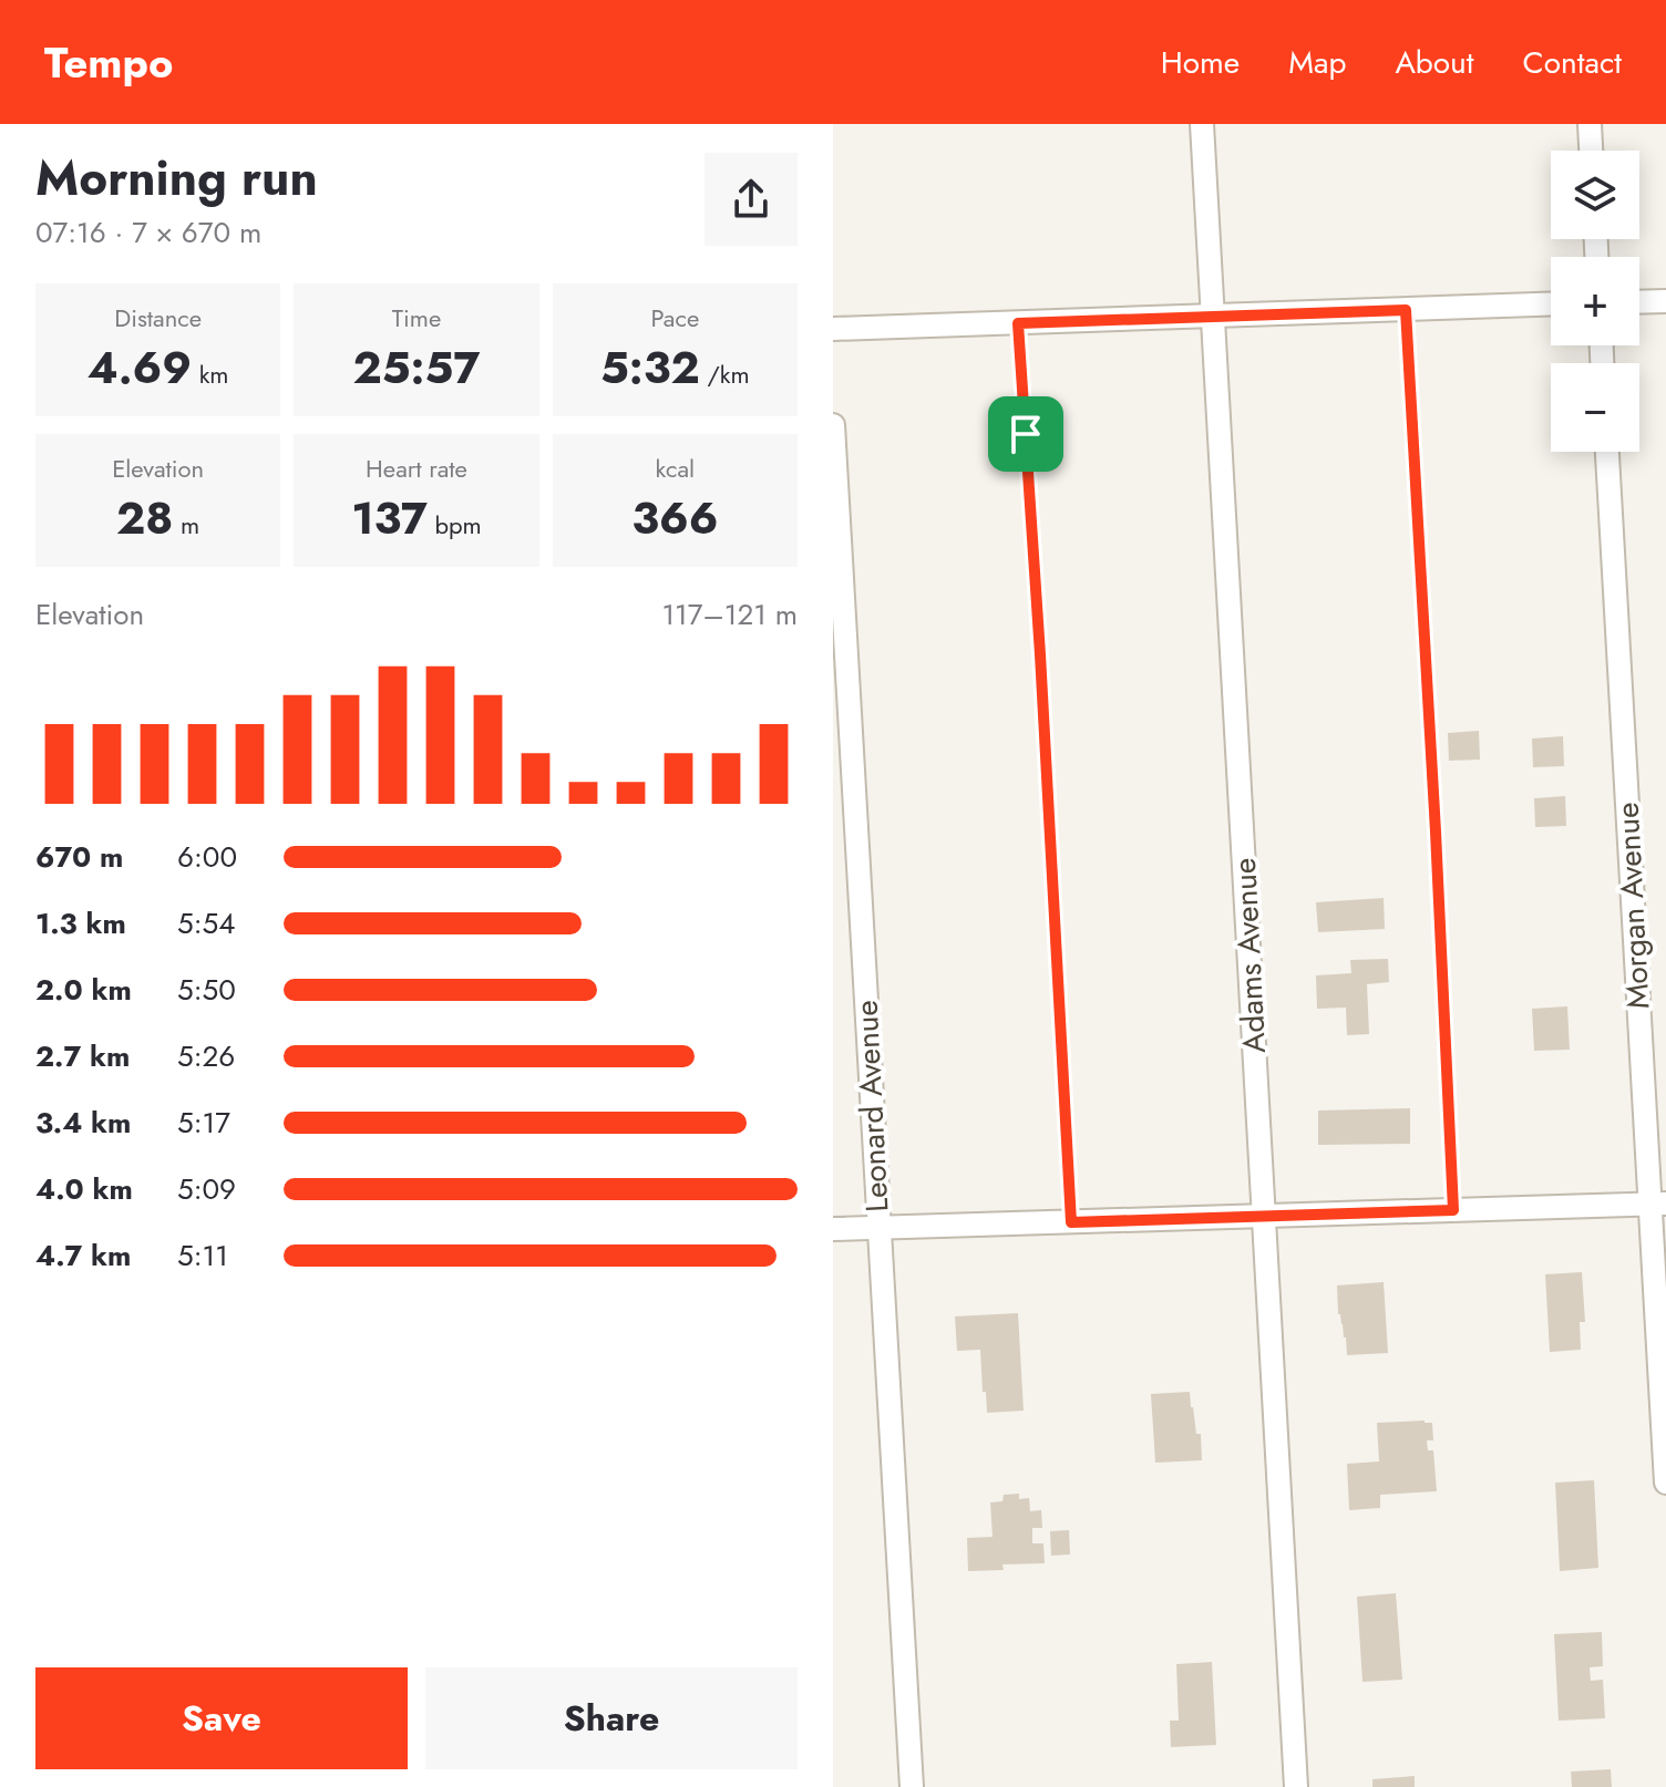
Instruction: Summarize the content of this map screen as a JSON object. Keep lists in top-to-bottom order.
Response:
{
  "streets": {
    "street": ["Morgan Avenue", "Adams Avenue", "Leonard Avenue"]
  },
  "page": {
    "header": "Tempo",
    "nav": [
      "Home",
      "Map",
      "About",
      "Contact"
    ],
    "heading": ["Morning run", "07:16 · 7 × 670 m"],
    "map_buttons": ["+", "−"],
    "stats": [
      ["Distance", "4.69 km"],
      ["Time", "25:57"],
      ["Pace", "5:32 /km"],
      ["Elevation", "28 m"],
      ["Heart rate", "137 bpm"],
      ["kcal", "366"]
    ],
    "chart": ["Elevation", "117–121 m"],
    "list": [
      {
        "name": "670 m",
        "note": "6:00"
      },
      {
        "name": "1.3 km",
        "note": "5:54"
      },
      {
        "name": "2.0 km",
        "note": "5:50"
      },
      {
        "name": "2.7 km",
        "note": "5:26"
      },
      {
        "name": "3.4 km",
        "note": "5:17"
      },
      {
        "name": "4.0 km",
        "note": "5:09"
      },
      {
        "name": "4.7 km",
        "note": "5:11"
      }
    ],
    "buttons": ["Save", "Share"]
  }
}
